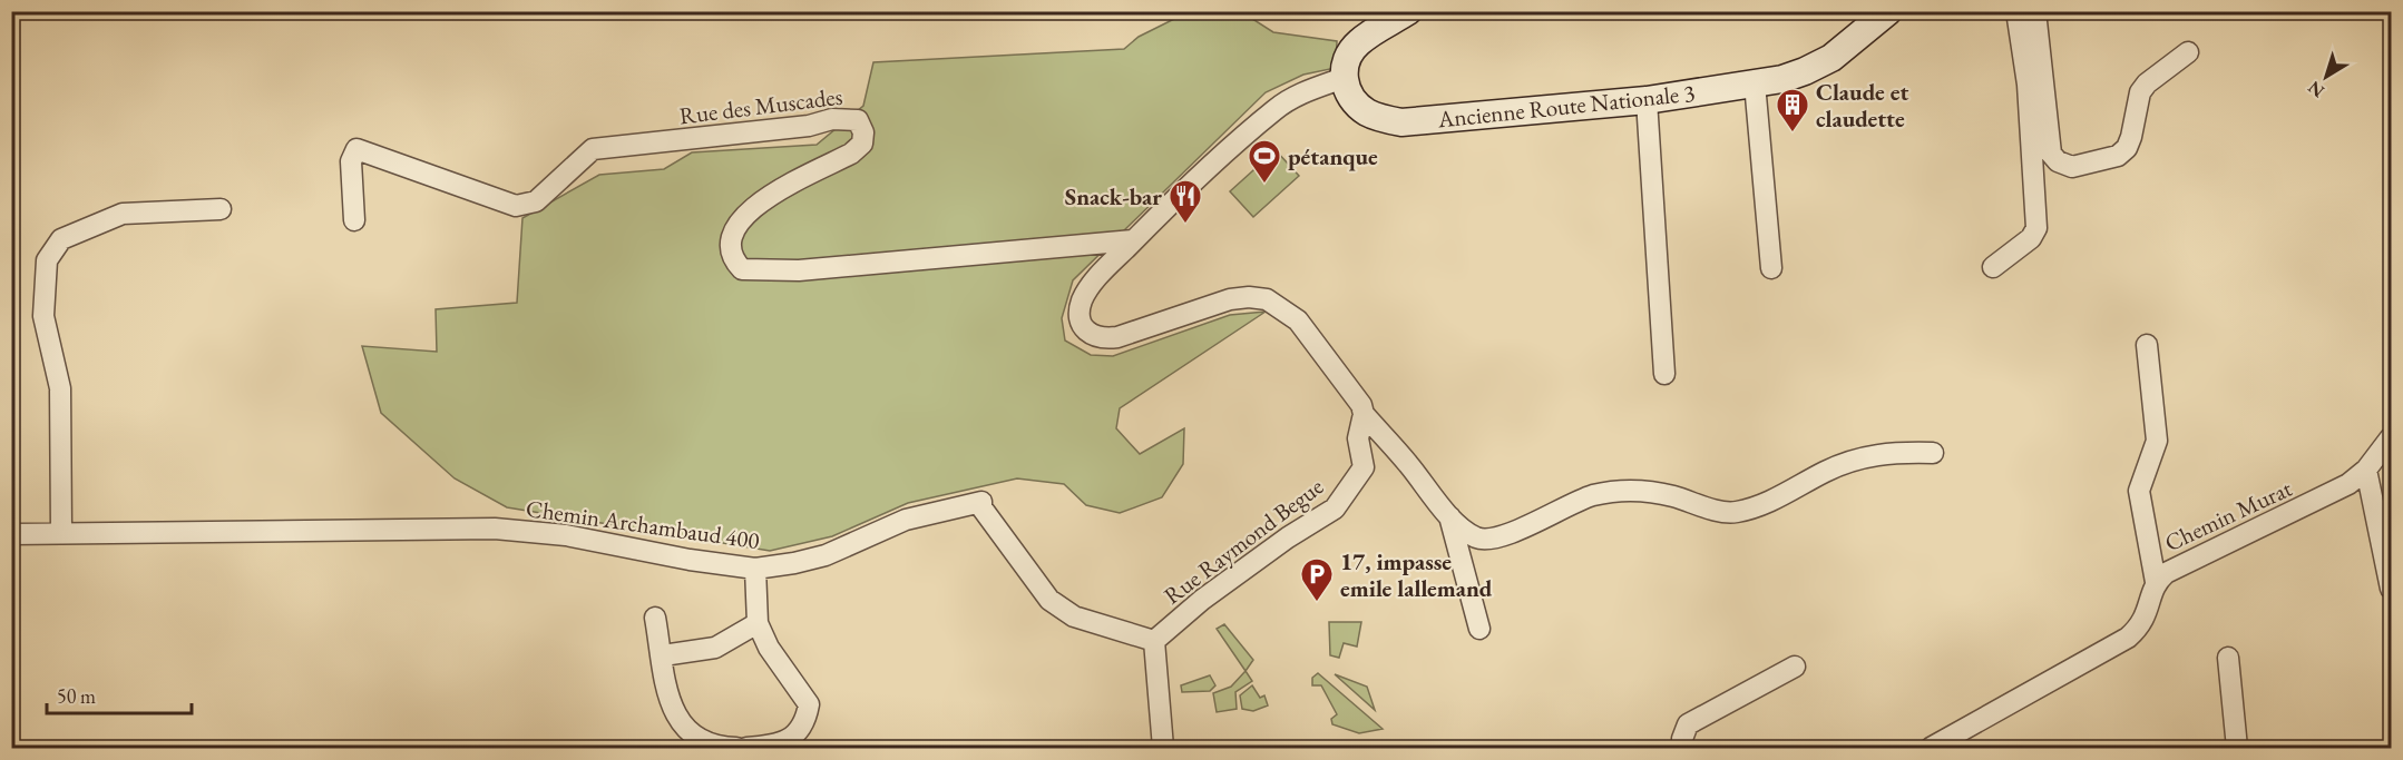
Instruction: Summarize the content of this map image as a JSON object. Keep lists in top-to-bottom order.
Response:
{
  "streets": {
    "main road": ["Ancienne Route Nationale 3"],
    "street": [
      "Rue des Muscades",
      "Chemin Murat",
      "Chemin Archambaud 400",
      "Rue Raymond Begue"
    ]
  },
  "crossings": [
    ["Chemin Archambaud 400", "Rue Raymond Begue"]
  ],
  "places": {
    "building": ["Claude et claudette"],
    "sports": ["pétanque"],
    "restaurant": ["Snack-bar"],
    "parking": ["17, impasse emile lallemand"]
  },
  "scale_bar": "50 m",
  "north": "bottom left"
}
